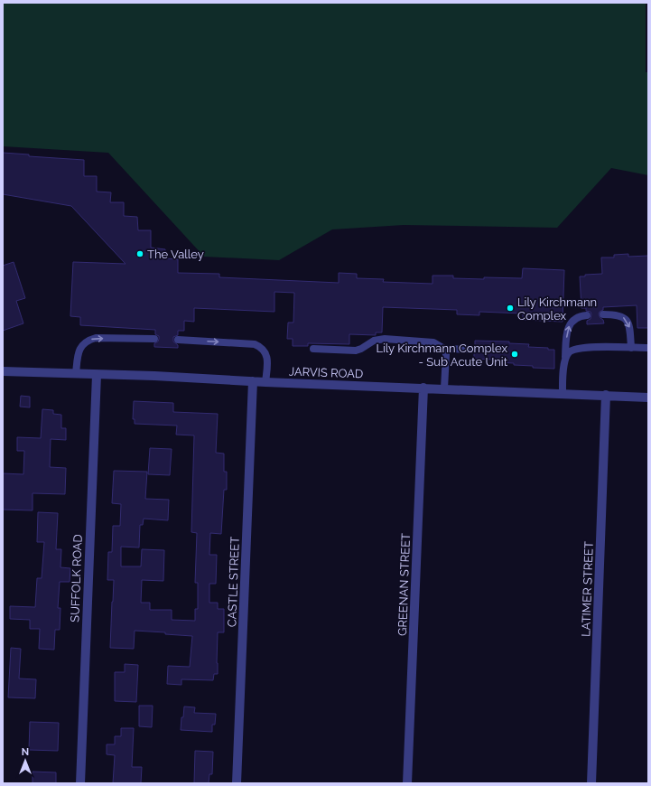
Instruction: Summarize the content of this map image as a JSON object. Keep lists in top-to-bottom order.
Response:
{
  "streets": {
    "street": [
      "JARVIS ROAD",
      "SUFFOLK ROAD",
      "CASTLE STREET",
      "GREENAN STREET",
      "LATIMER STREET"
    ]
  },
  "crossings": [
    ["JARVIS ROAD", "SUFFOLK ROAD"],
    ["JARVIS ROAD", "CASTLE STREET"],
    ["JARVIS ROAD", "GREENAN STREET"],
    ["JARVIS ROAD", "LATIMER STREET"]
  ],
  "places": ["The Valley", "Lily Kirchmann Complex", "Lily Kirchmann Complex - Sub Acute Unit"],
  "north": "top"
}
